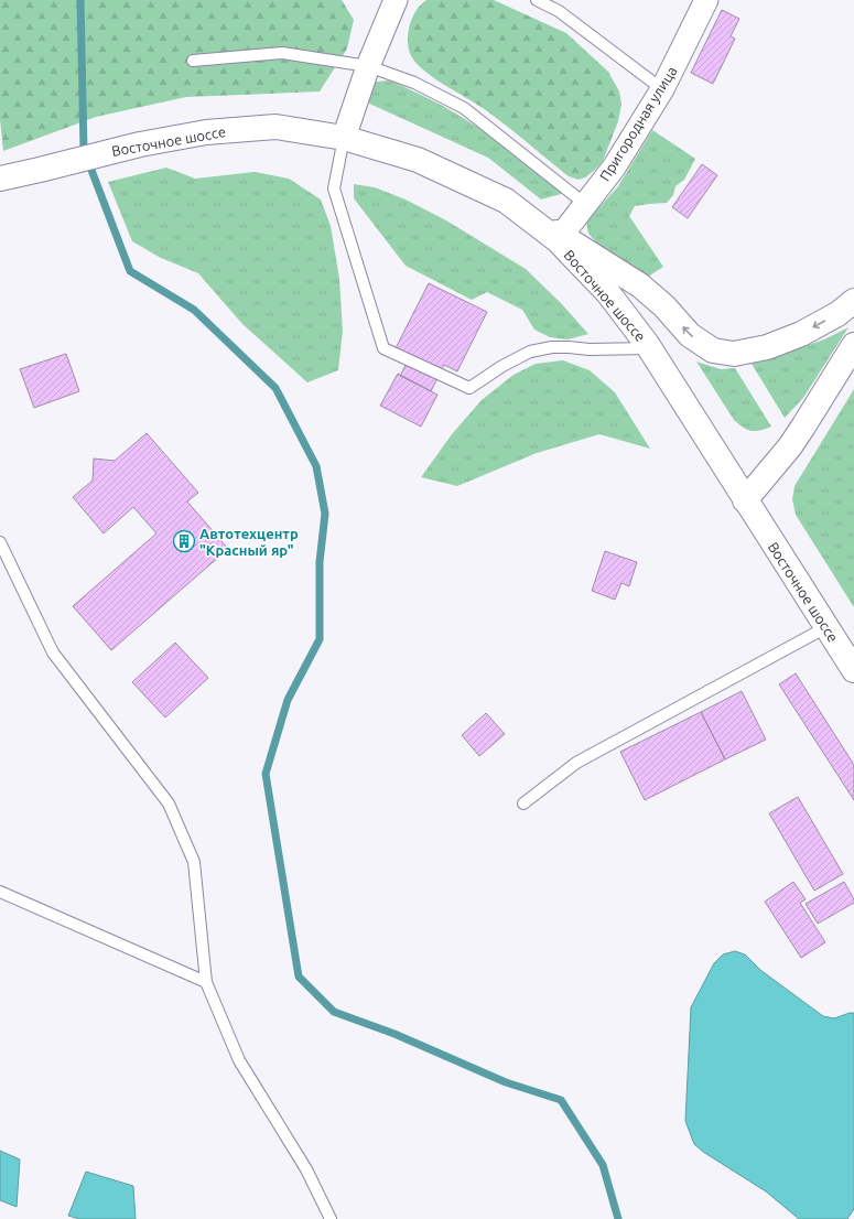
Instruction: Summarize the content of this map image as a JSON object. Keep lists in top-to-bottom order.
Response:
{
  "streets": {
    "main road": ["Восточное шоссе"],
    "street": ["Пригородная улица"]
  },
  "crossings": [
    ["Пригородная улица", "Восточное шоссе"]
  ],
  "places": {
    "building": ["Автотехцентр \"Красный яр\""]
  }
}
